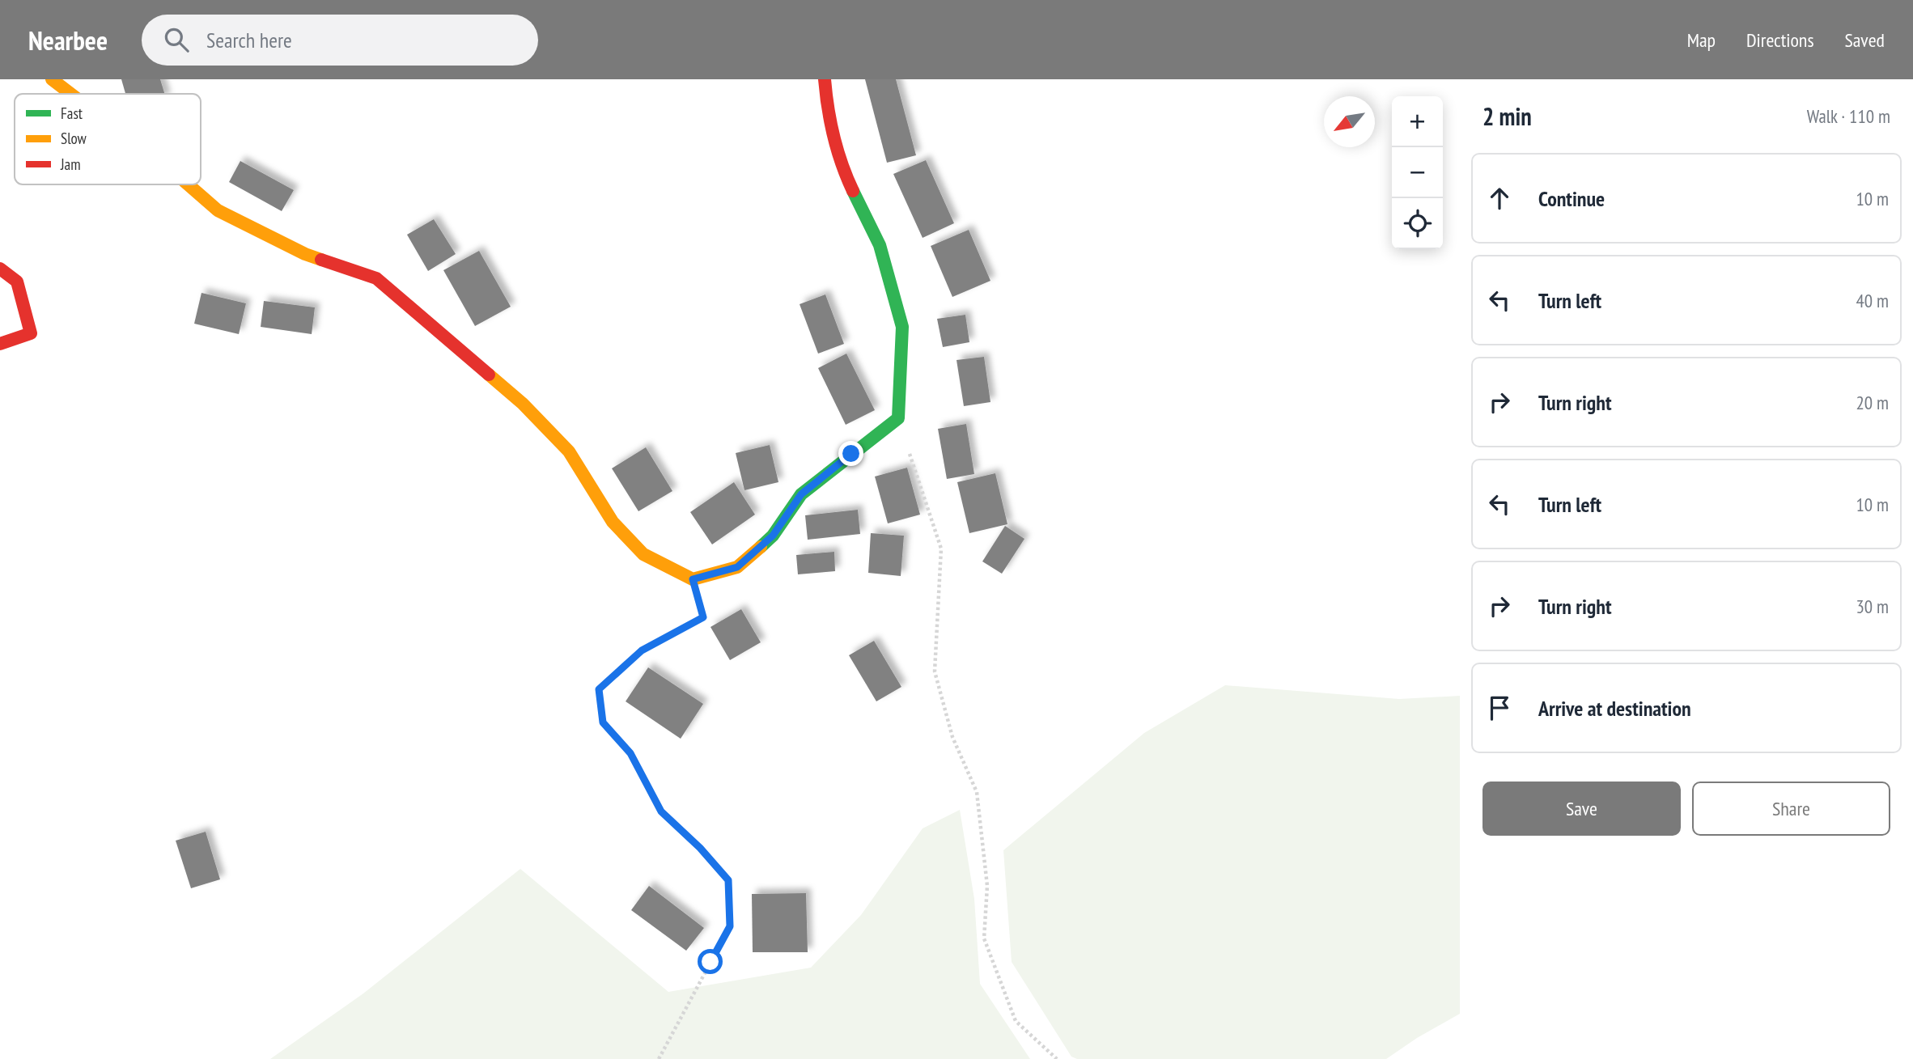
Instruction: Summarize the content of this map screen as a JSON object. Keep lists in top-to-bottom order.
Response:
{
  "legend": ["Fast", "Slow", "Jam"],
  "north": "bottom left",
  "page": {
    "header": "Nearbee",
    "search": "Search here",
    "nav": ["Map", "Directions", "Saved"],
    "heading": ["2 min", "Walk · 110 m"],
    "map_buttons": ["+", "−"],
    "list": [
      ["Continue", "10 m"],
      ["Turn left", "40 m"],
      ["Turn right", "20 m"],
      ["Turn left", "10 m"],
      ["Turn right", "30 m"],
      "Arrive at destination"
    ],
    "buttons": ["Save", "Share"]
  }
}
